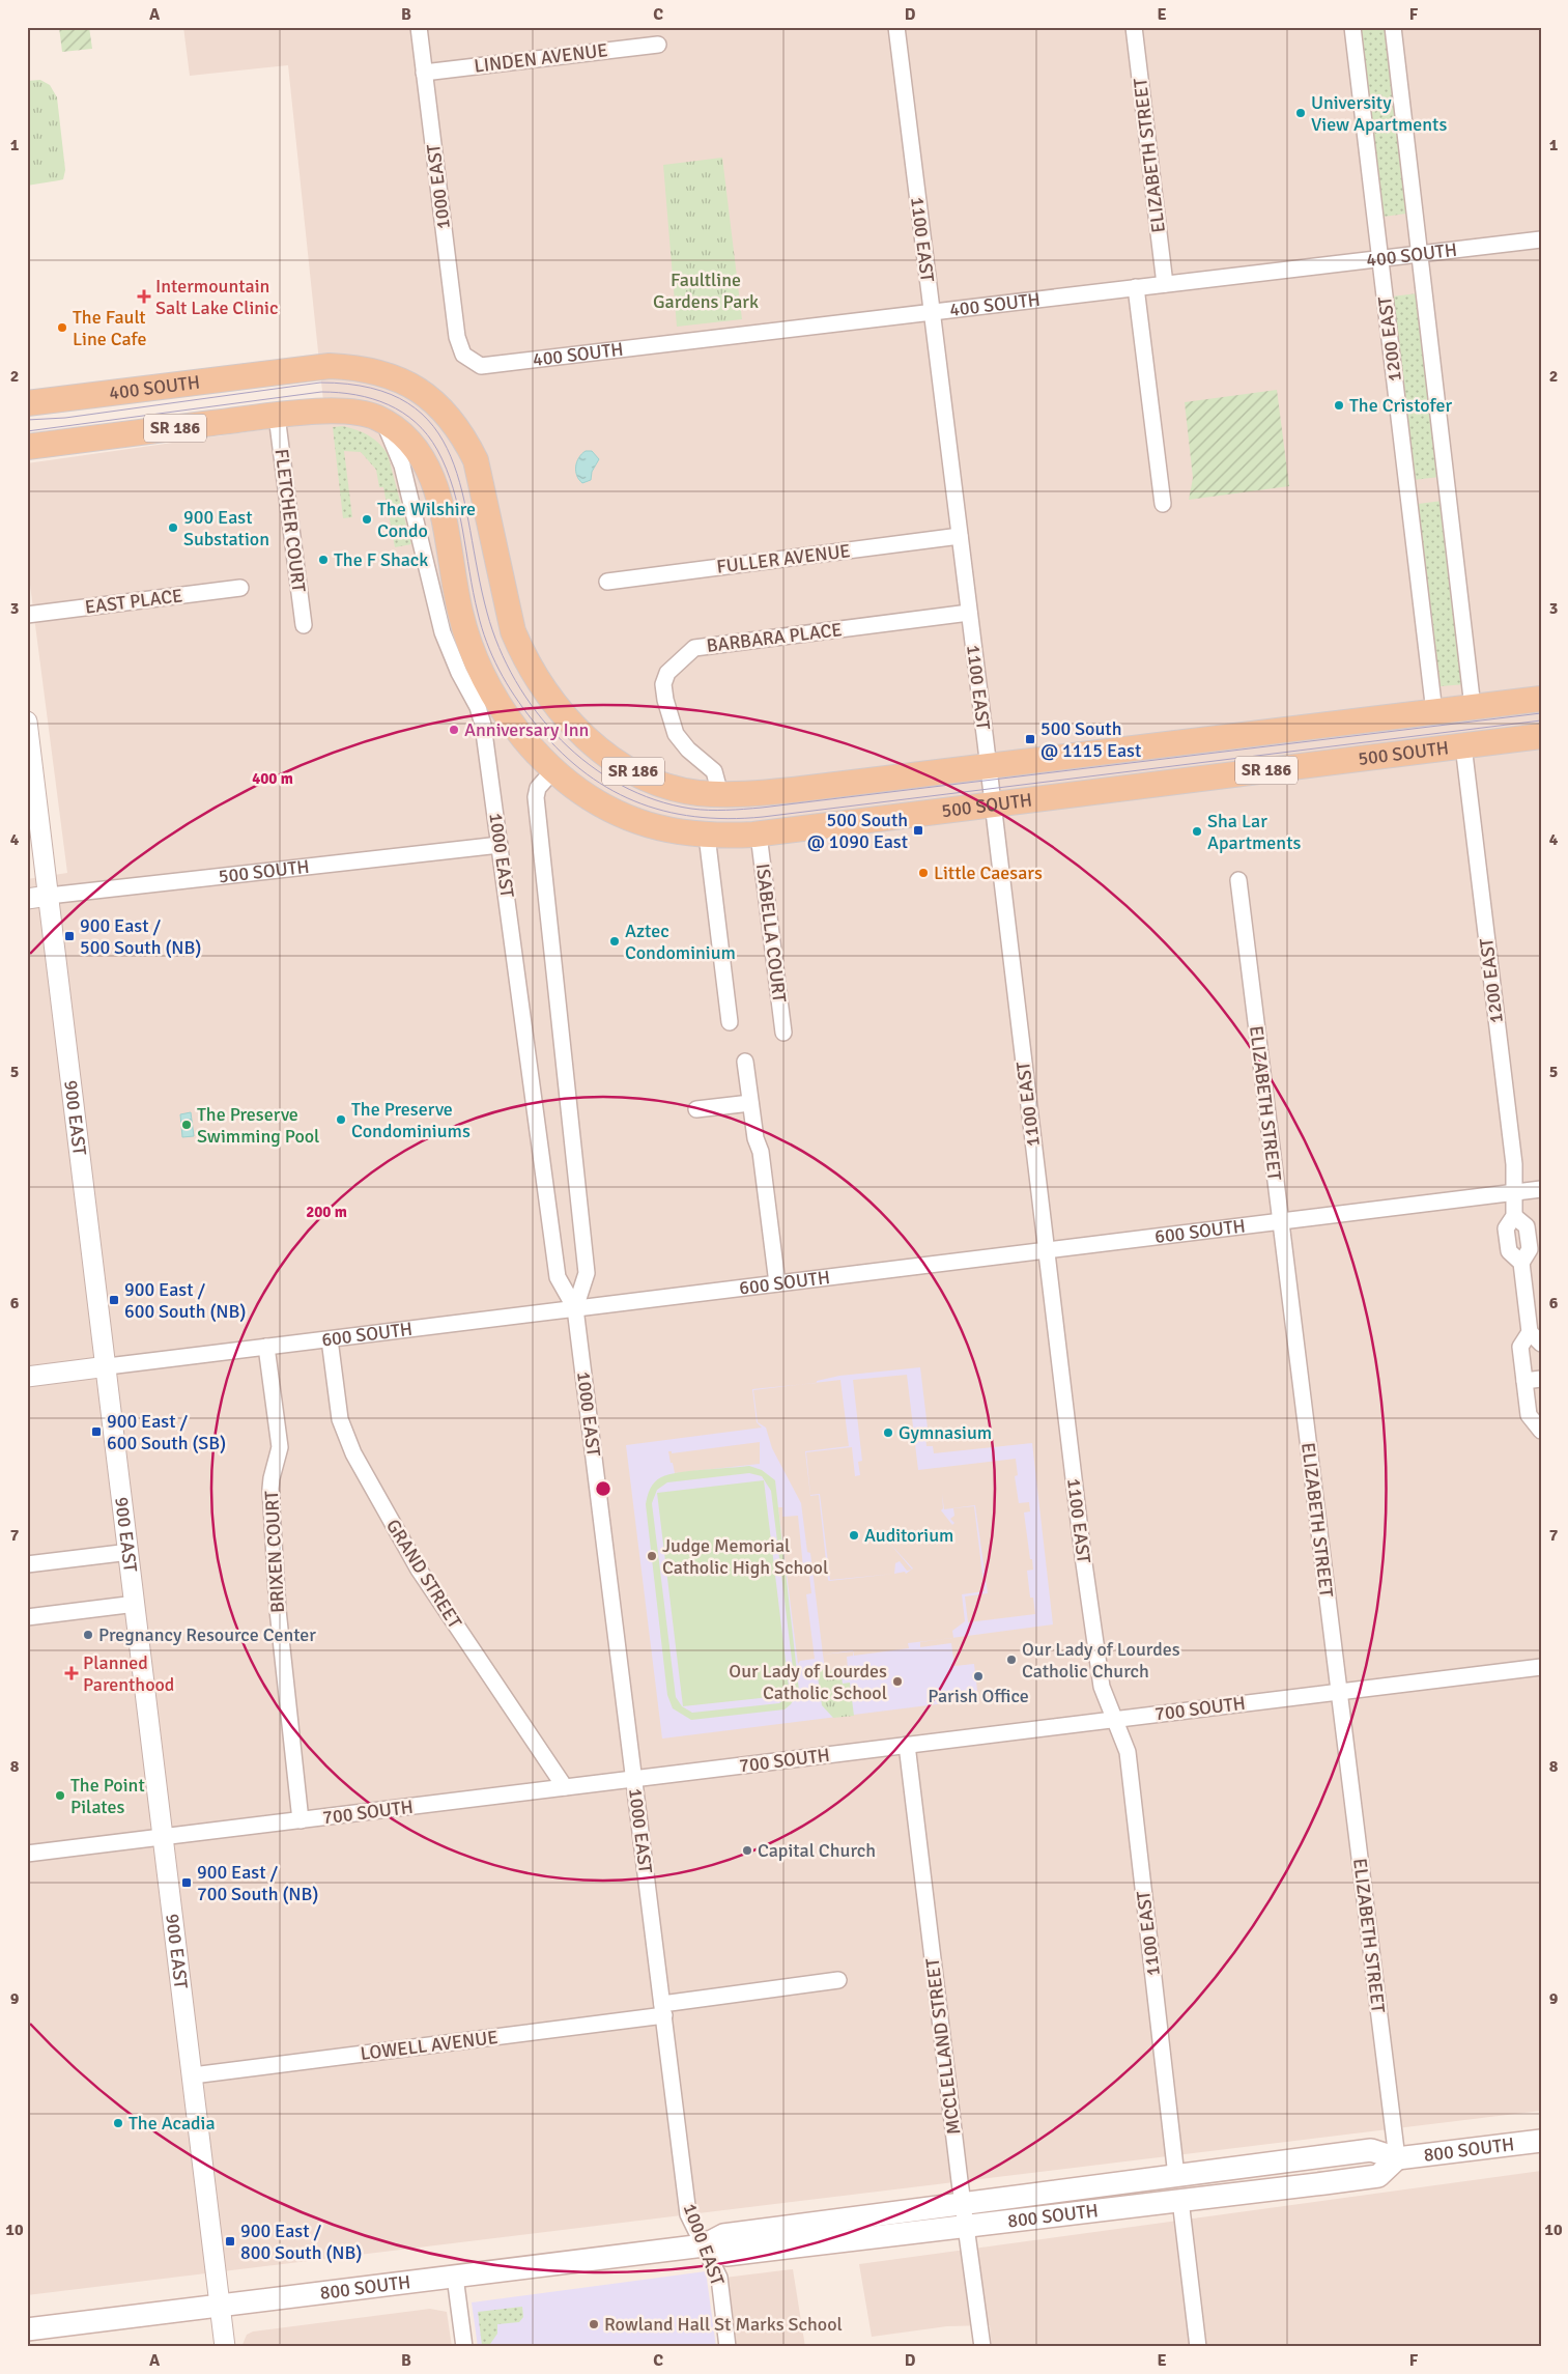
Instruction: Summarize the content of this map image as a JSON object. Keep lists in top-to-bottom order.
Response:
{
  "streets": {
    "main road": [
      "400 SOUTH",
      "SR 186",
      "500 SOUTH",
      "800 SOUTH"
    ],
    "street": [
      "LINDEN AVENUE",
      "ELIZABETH STREET",
      "1000 EAST",
      "1100 EAST",
      "1200 EAST",
      "FLETCHER COURT",
      "FULLER AVENUE",
      "EAST PLACE",
      "BARBARA PLACE",
      "ISABELLA COURT",
      "900 EAST",
      "600 SOUTH",
      "BRIXEN COURT",
      "GRAND STREET",
      "700 SOUTH",
      "LOWELL AVENUE",
      "MCCLELLAND STREET"
    ]
  },
  "crossings": [
    ["LINDEN AVENUE", "1000 EAST"],
    ["ELIZABETH STREET", "400 SOUTH"],
    ["ELIZABETH STREET", "600 SOUTH"],
    ["ELIZABETH STREET", "700 SOUTH"],
    ["ELIZABETH STREET", "800 SOUTH"],
    ["1000 EAST", "400 SOUTH"],
    ["1000 EAST", "SR 186"],
    ["1000 EAST", "500 SOUTH"],
    ["1000 EAST", "600 SOUTH"],
    ["1000 EAST", "700 SOUTH"],
    ["1000 EAST", "LOWELL AVENUE"],
    ["1000 EAST", "800 SOUTH"],
    ["1100 EAST", "400 SOUTH"],
    ["1100 EAST", "FULLER AVENUE"],
    ["1100 EAST", "BARBARA PLACE"],
    ["1100 EAST", "500 SOUTH"],
    ["1100 EAST", "600 SOUTH"],
    ["1100 EAST", "700 SOUTH"],
    ["1100 EAST", "800 SOUTH"],
    ["400 SOUTH", "1200 EAST"],
    ["400 SOUTH", "500 SOUTH"],
    ["1200 EAST", "500 SOUTH"],
    ["1200 EAST", "600 SOUTH"],
    ["SR 186", "FLETCHER COURT"],
    ["SR 186", "500 SOUTH"],
    ["BARBARA PLACE", "500 SOUTH"],
    ["500 SOUTH", "ISABELLA COURT"],
    ["500 SOUTH", "900 EAST"],
    ["900 EAST", "600 SOUTH"],
    ["900 EAST", "700 SOUTH"],
    ["900 EAST", "LOWELL AVENUE"],
    ["900 EAST", "800 SOUTH"],
    ["600 SOUTH", "BRIXEN COURT"],
    ["600 SOUTH", "GRAND STREET"],
    ["BRIXEN COURT", "700 SOUTH"],
    ["GRAND STREET", "700 SOUTH"],
    ["700 SOUTH", "MCCLELLAND STREET"],
    ["MCCLELLAND STREET", "800 SOUTH"]
  ],
  "parks": ["Faultline Gardens Park"],
  "places": {
    "other": [
      "University View Apartments",
      "The Fault Line Cafe",
      "The Cristofer",
      "The Wilshire Condo",
      "900 East Substation",
      "The F Shack",
      "Anniversary Inn",
      "Sha Lar Apartments",
      "Little Caesars",
      "Aztec Condominium",
      "The Preserve Condominiums",
      "The Preserve Swimming Pool",
      "Gymnasium",
      "Auditorium",
      "Judge Memorial Catholic High School",
      "Pregnancy Resource Center",
      "Our Lady of Lourdes Catholic Church",
      "Parish Office",
      "Our Lady of Lourdes Catholic School",
      "The Point Pilates",
      "Capital Church",
      "The Acadia",
      "Rowland Hall St Marks School"
    ],
    "health": ["Intermountain Salt Lake Clinic", "Planned Parenthood"],
    "transit": [
      "500 South @ 1115 East",
      "500 South @ 1090 East",
      "900 East / 500 South (NB)",
      "900 East / 600 South (NB)",
      "900 East / 600 South (SB)",
      "900 East / 700 South (NB)",
      "900 East / 800 South (NB)"
    ]
  },
  "grid": {
    "columns": [
      "A",
      "B",
      "C",
      "D",
      "E",
      "F"
    ],
    "rows": [
      "1",
      "2",
      "3",
      "4",
      "5",
      "6",
      "7",
      "8",
      "9",
      "10"
    ]
  },
  "rings": ["400 m", "200 m"]
}
